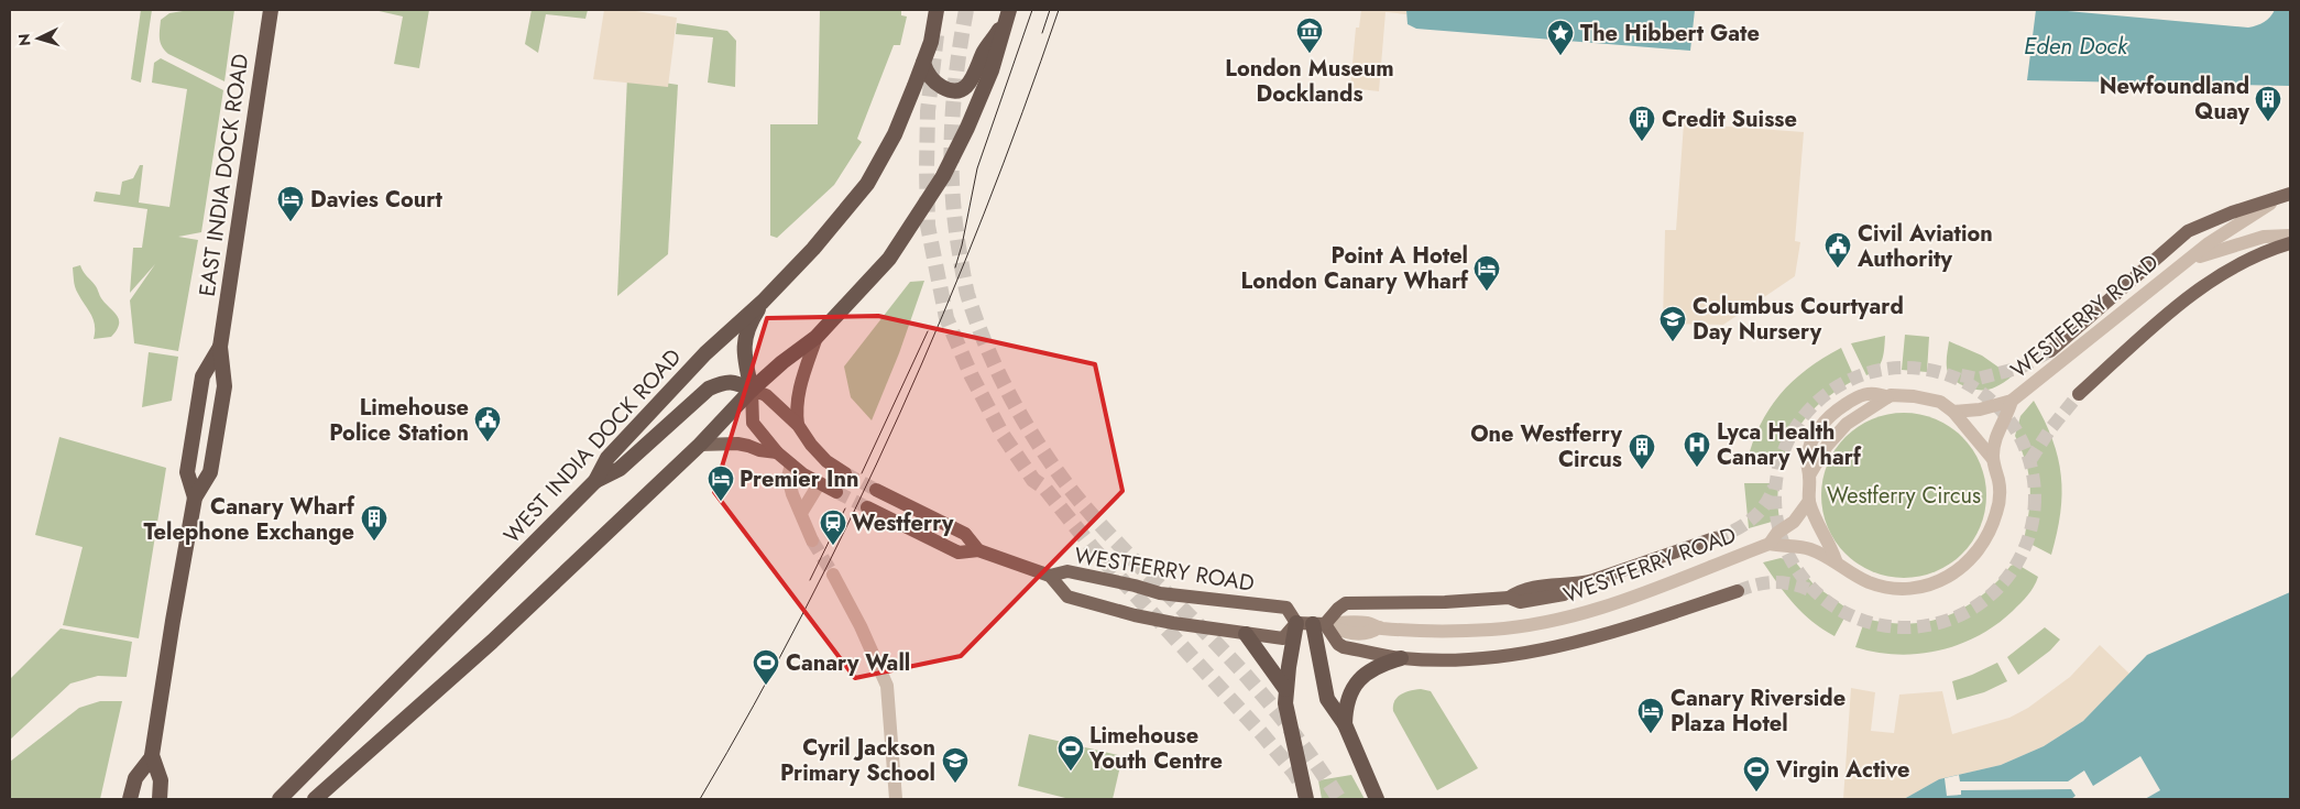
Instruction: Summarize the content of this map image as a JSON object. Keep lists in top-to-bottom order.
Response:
{
  "streets": {
    "highway": ["EAST INDIA DOCK ROAD", "WEST INDIA DOCK ROAD"],
    "main road": ["WESTFERRY ROAD"]
  },
  "water": ["Eden Dock"],
  "parks": ["Westferry Circus"],
  "places": {
    "museum": ["London Museum Docklands"],
    "place": ["The Hibbert Gate"],
    "building": [
      "Newfoundland Quay",
      "Credit Suisse",
      "One Westferry Circus",
      "Canary Wharf Telephone Exchange"
    ],
    "hotel": [
      "Davies Court",
      "Point A Hotel London Canary Wharf",
      "Premier Inn",
      "Canary Riverside Plaza Hotel"
    ],
    "public building": ["Civil Aviation Authority", "Limehouse Police Station"],
    "school or university": ["Columbus Courtyard Day Nursery", "Cyril Jackson Primary School"],
    "hospital": ["Lyca Health Canary Wharf"],
    "station": ["Westferry"],
    "sports": ["Canary Wall", "Limehouse Youth Centre", "Virgin Active"]
  },
  "north": "left"
}
